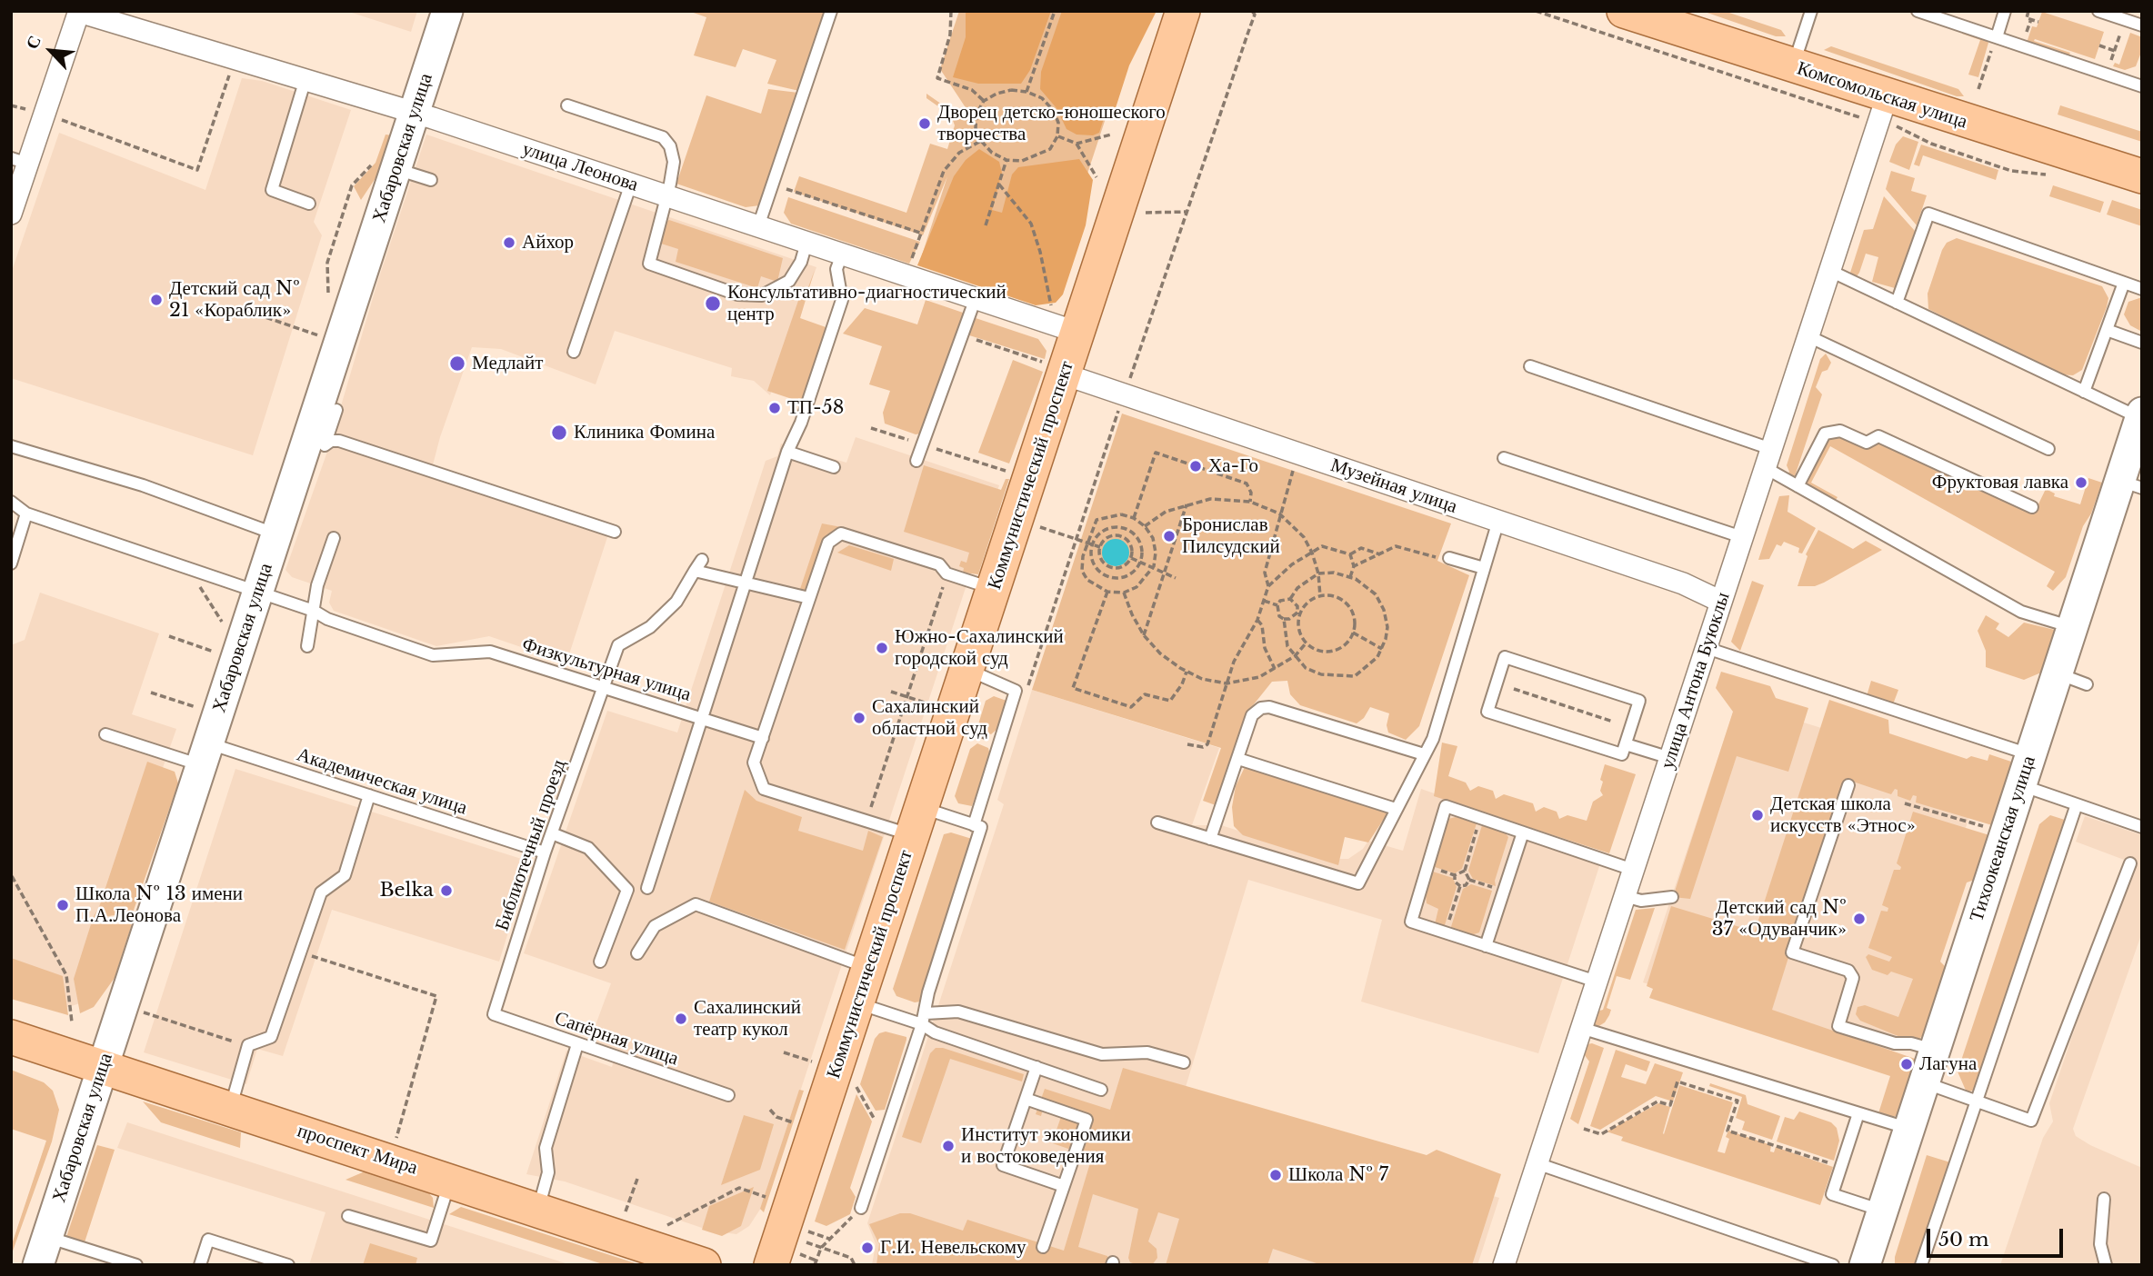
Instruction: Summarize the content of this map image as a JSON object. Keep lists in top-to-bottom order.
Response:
{
  "streets": {
    "main road": ["Комсомольская улица", "Коммунистический проспект", "проспект Мира"],
    "street": [
      "Хабаровская улица",
      "улица Леонова",
      "Музейная улица",
      "улица Антона Буюклы",
      "Тихоокеанская улица"
    ],
    "lane": [
      "Физкультурная улица",
      "Академическая улица",
      "Библиотечный проезд",
      "Сапёрная улица"
    ]
  },
  "crossings": [
    ["Комсомольская улица", "улица Антона Буюклы"],
    ["Хабаровская улица", "улица Леонова"],
    ["Хабаровская улица", "Физкультурная улица"],
    ["Хабаровская улица", "Академическая улица"],
    ["Хабаровская улица", "проспект Мира"],
    ["улица Леонова", "Коммунистический проспект"],
    ["Коммунистический проспект", "Музейная улица"],
    ["Музейная улица", "улица Антона Буюклы"],
    ["Физкультурная улица", "Библиотечный проезд"],
    ["Академическая улица", "Библиотечный проезд"],
    ["Библиотечный проезд", "Сапёрная улица"]
  ],
  "places": [
    "Дворец детско-юношеского творчества",
    "Айхор",
    "Детский сад № 21 «Кораблик»",
    "Консультативно-диагностический центр",
    "Медлайт",
    "ТП-58",
    "Клиника Фомина",
    "Ха-Го",
    "Фруктовая лавка",
    "Бронислав Пилсудский",
    "Южно-Сахалинский городской суд",
    "Сахалинский областной суд",
    "Детская школа искусств «Этнос»",
    "Belka",
    "Школа № 13 имени П.А.Леонова",
    "Детский сад № 37 «Одуванчик»",
    "Сахалинский театр кукол",
    "Лагуна",
    "Институт экономики и востоковедения",
    "Школа № 7",
    "Г.И. Невельскому"
  ],
  "scale_bar": "50 m",
  "north": "top left"
}
